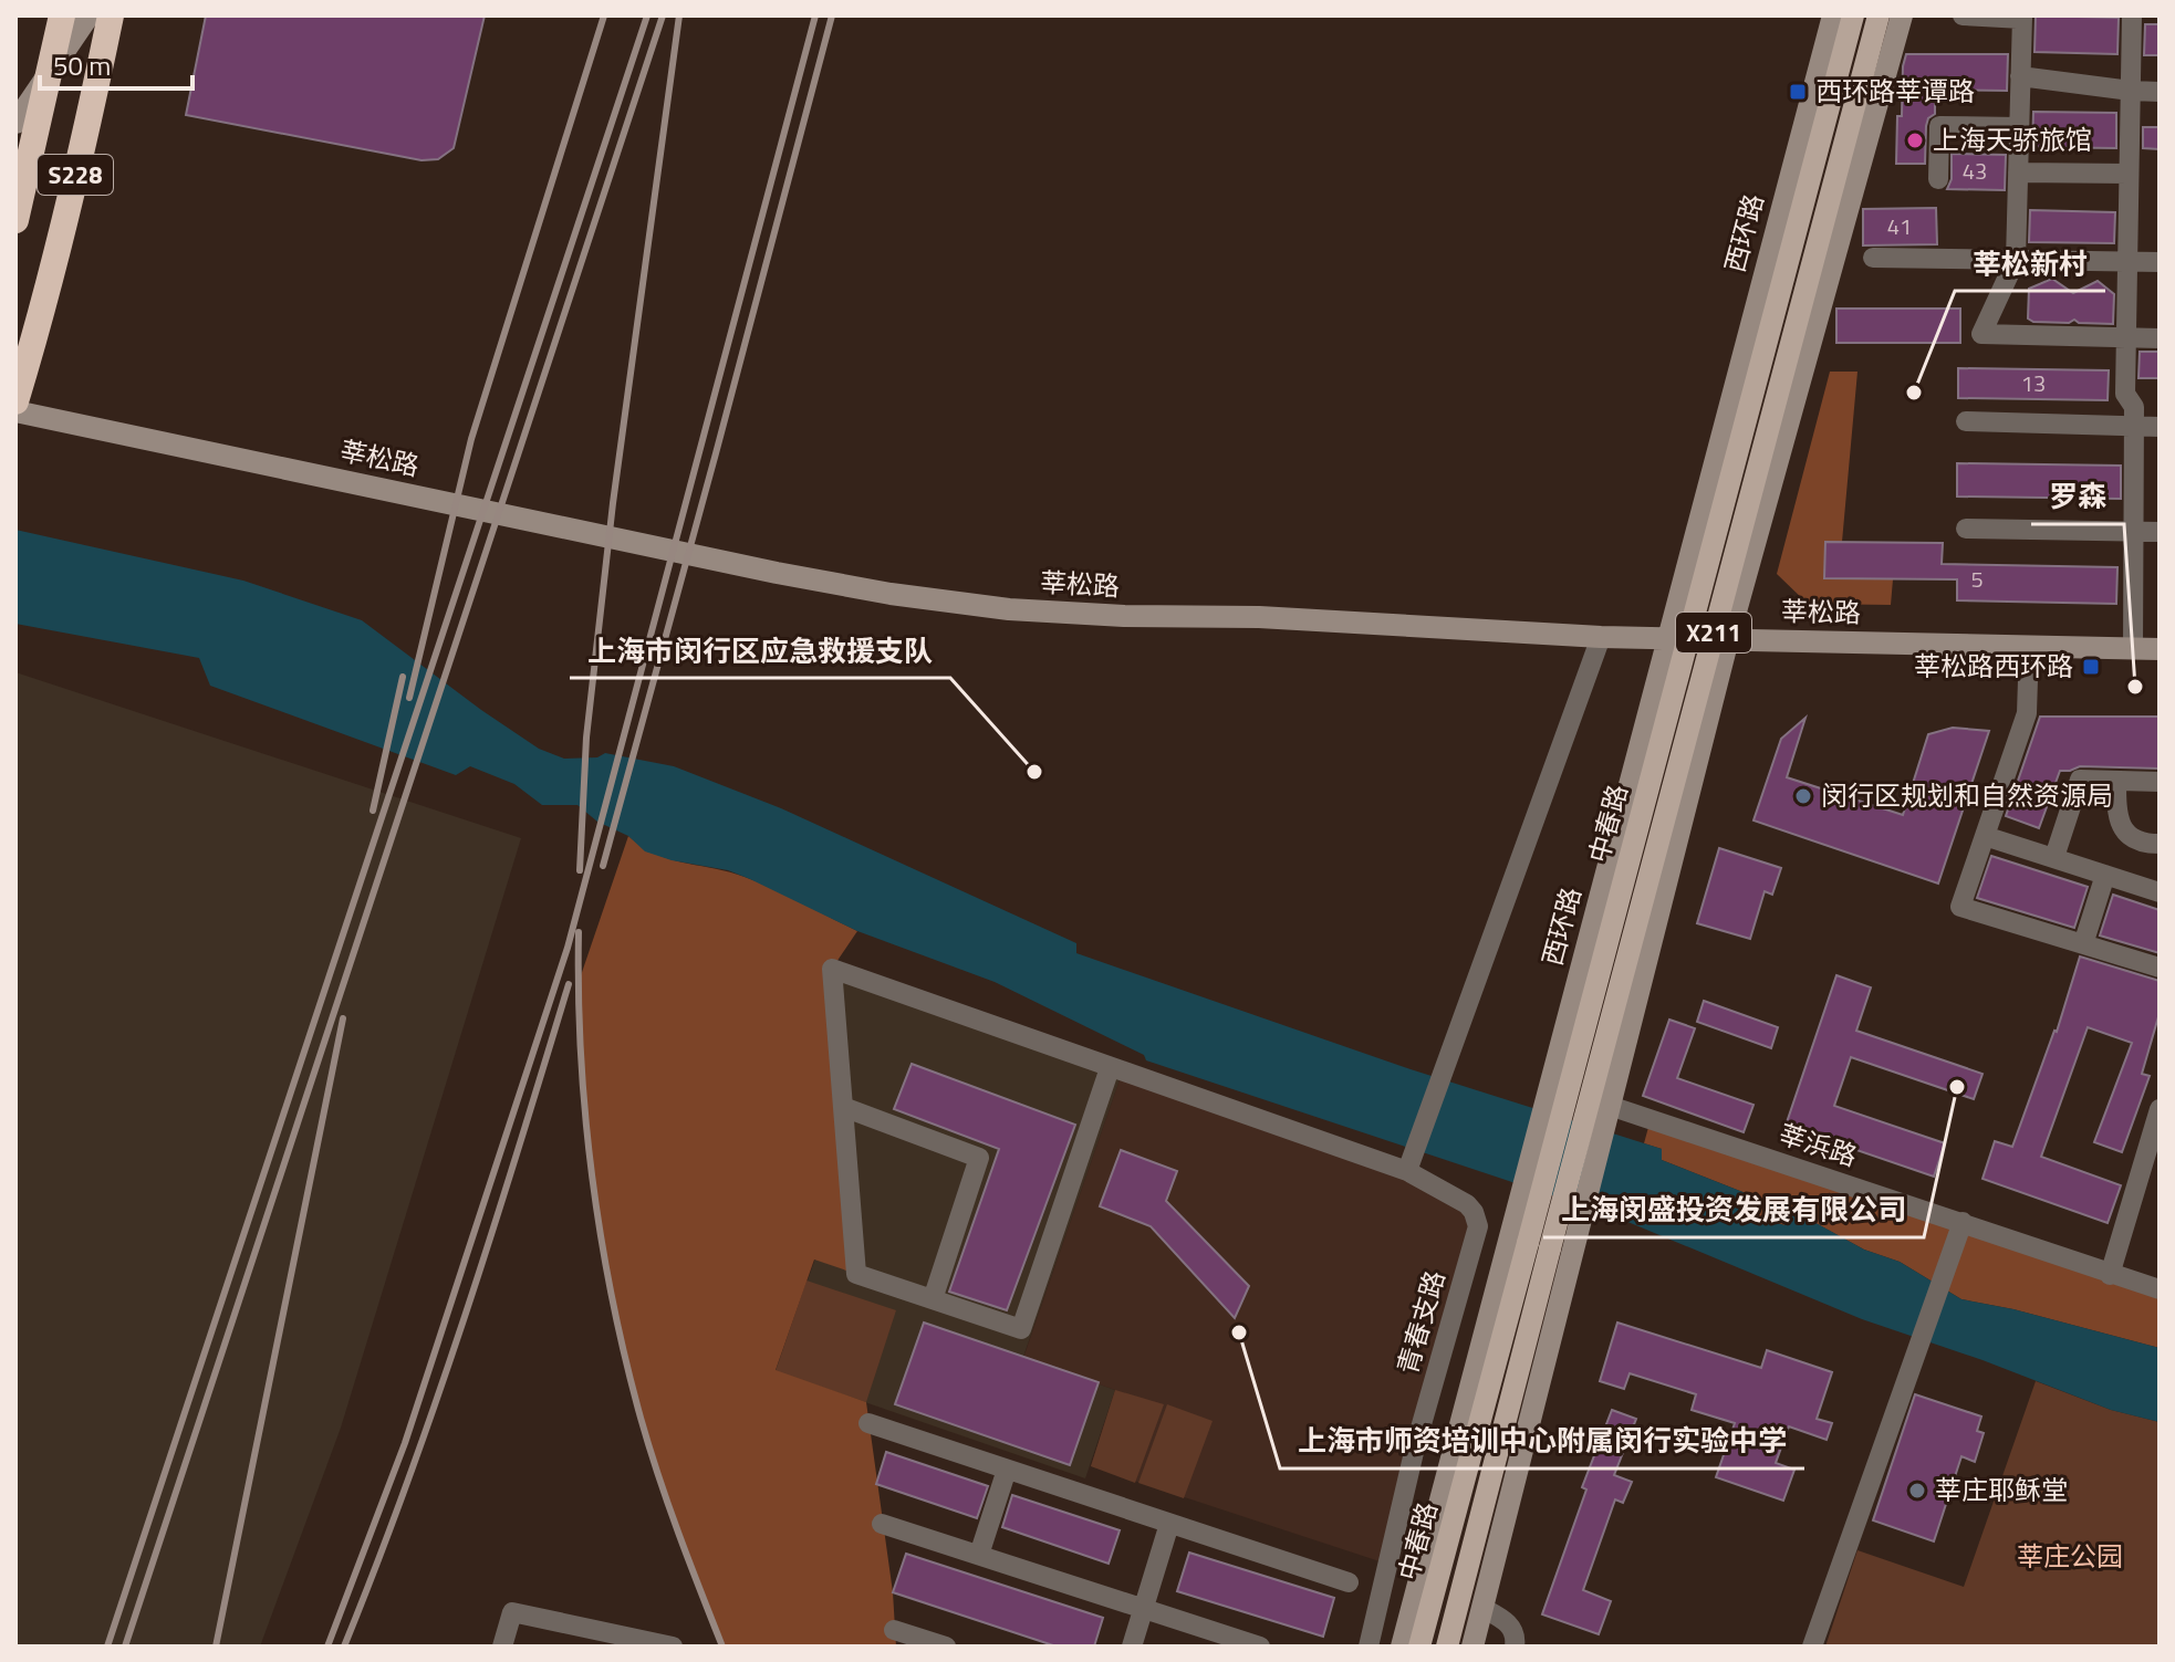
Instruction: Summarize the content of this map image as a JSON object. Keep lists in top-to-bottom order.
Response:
{
  "streets": {
    "highway": ["S228"],
    "main road": [
      "西环路",
      "莘松路",
      "X211",
      "中春路"
    ],
    "street": ["莘浜路", "青春支路"]
  },
  "crossings": [
    ["西环路", "莘松路"]
  ],
  "parks": ["莘庄公园"],
  "places": {
    "transit": ["西环路莘谭路", "莘松路西环路"],
    "other": [
      "上海天骄旅馆",
      "莘松新村",
      "罗森",
      "上海市闵行区应急救援支队",
      "闵行区规划和自然资源局",
      "上海闵盛投资发展有限公司",
      "上海市师资培训中心附属闵行实验中学",
      "莘庄耶稣堂"
    ]
  },
  "house_numbers": [
    "43",
    "41",
    "13",
    "5"
  ],
  "scale_bar": "50 m"
}
